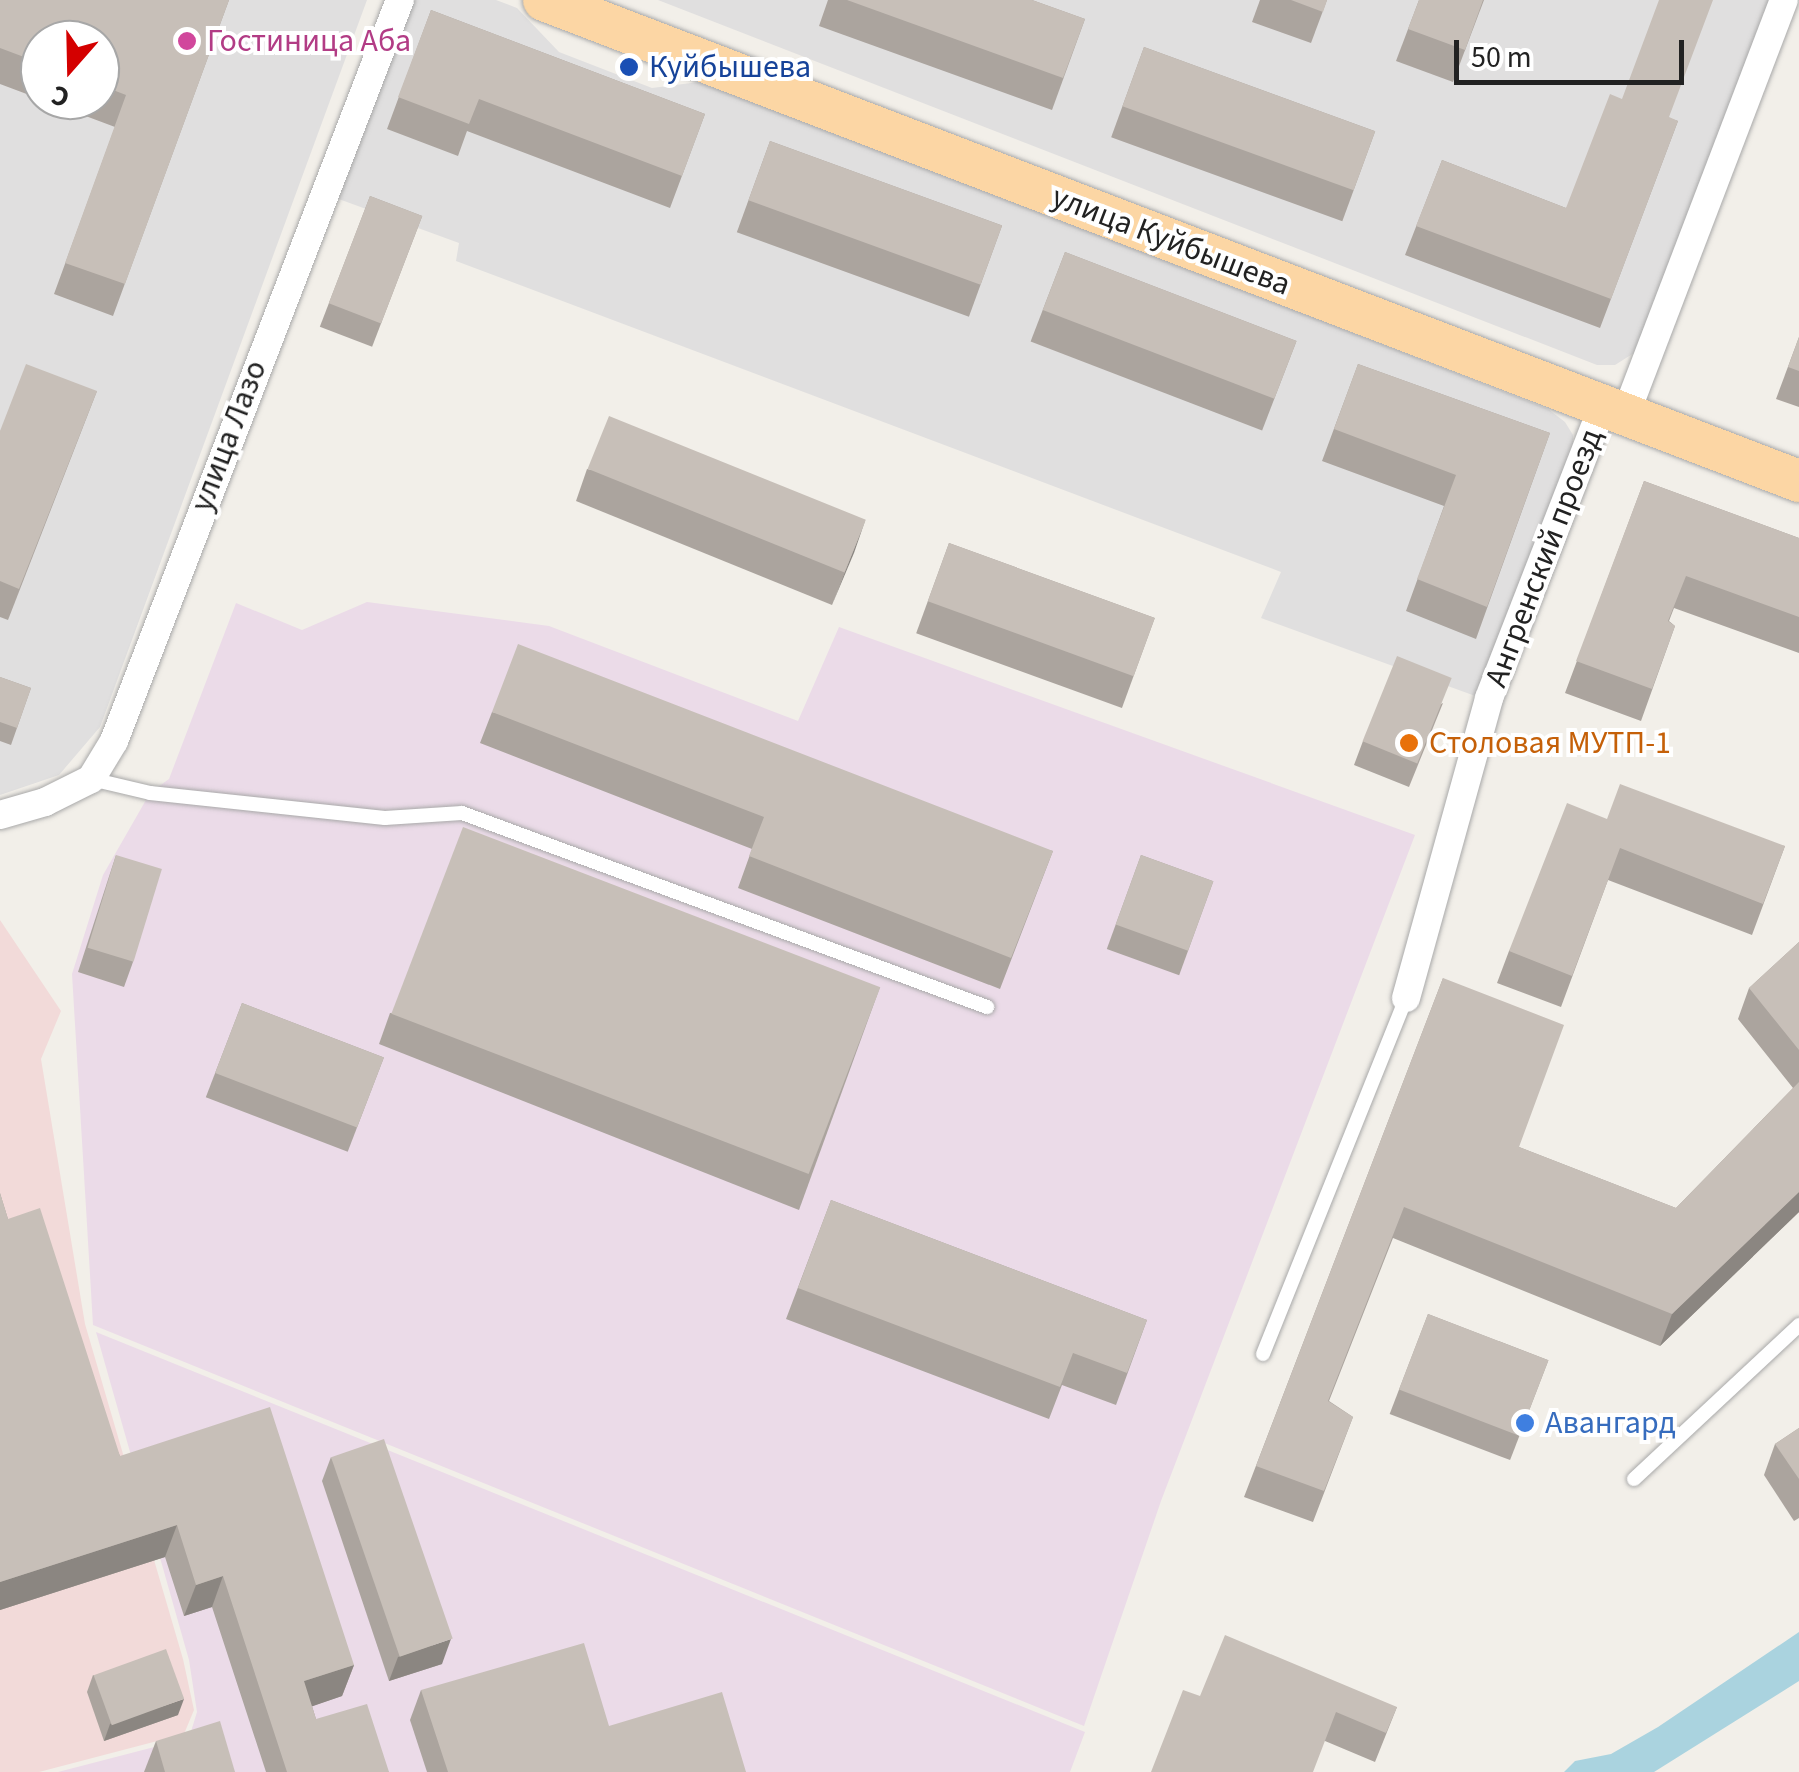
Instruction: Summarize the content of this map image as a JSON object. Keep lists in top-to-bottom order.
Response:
{
  "streets": {
    "main road": ["улица Куйбышева"],
    "street": ["улица Лазо", "Ангренский проезд"]
  },
  "crossings": [
    ["улица Куйбышева", "Ангренский проезд"]
  ],
  "places": [
    "Гостиница Аба",
    "Куйбышева",
    "Столовая МУТП-1",
    "Авангард"
  ],
  "scale_bar": "50 m",
  "north": "bottom"
}
